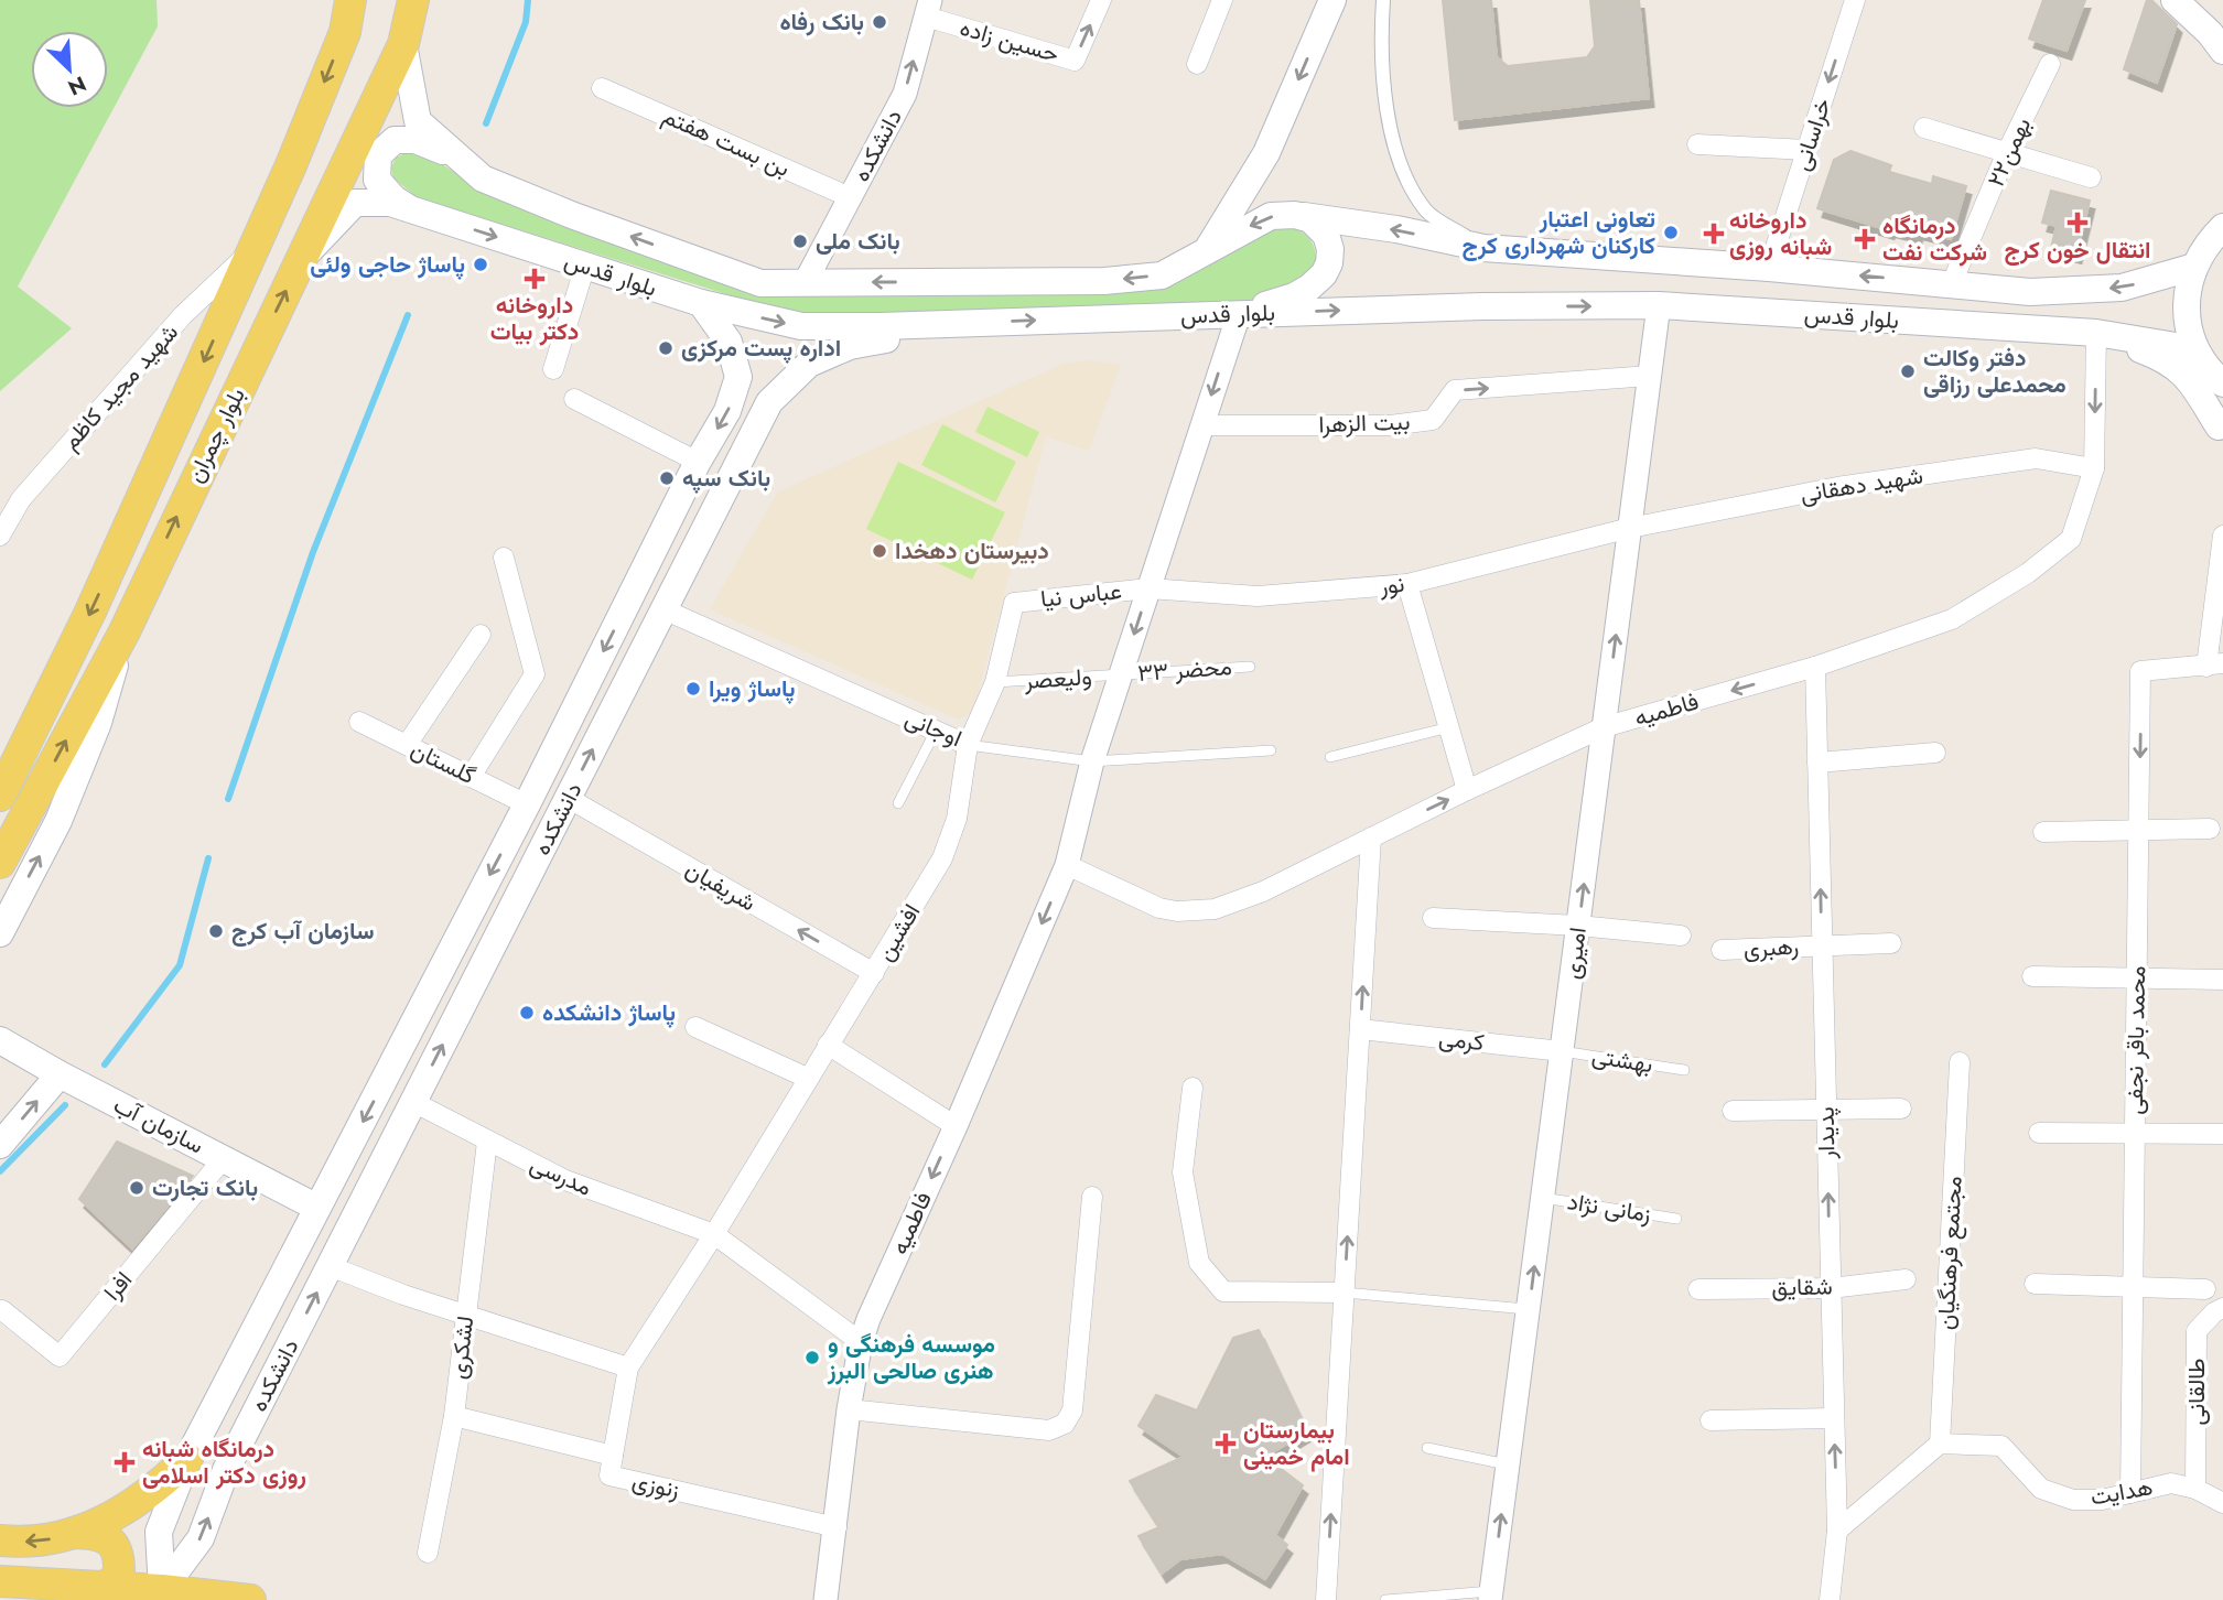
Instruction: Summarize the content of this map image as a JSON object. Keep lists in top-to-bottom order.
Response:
{
  "streets": {
    "main road": [
      "دانشکده",
      "بلوار قدس",
      "بلوار چمران",
      "سازمان آب"
    ],
    "street": [
      "حسین زاده",
      "خراسانی",
      "بن بست هفتم",
      "۲۲بهمن",
      "شهید مجید کاظم",
      "بیت الزهرا",
      "شهید دهقانی",
      "نور",
      "عباس نیا",
      "فاطمیه",
      "اوجانی",
      "گلستان",
      "شریفیان",
      "افشین",
      "رهبری",
      "امیری",
      "کرمی",
      "محمد باقر نجفی",
      "پدیدار",
      "مدرسی",
      "مجتمع فرهنگیان",
      "افرا",
      "شقایق",
      "لشکری",
      "طالقانی",
      "زنوزی",
      "هدایت"
    ],
    "lane": [
      "محضر ۳۳",
      "ولیعصر",
      "بهشتی",
      "زمانی نژاد"
    ]
  },
  "crossings": [
    ["حسین زاده", "دانشکده"],
    ["خراسانی", "بلوار قدس"],
    ["بن بست هفتم", "دانشکده"],
    ["دانشکده", "بلوار قدس"],
    ["دانشکده", "اوجانی"],
    ["دانشکده", "گلستان"],
    ["دانشکده", "شریفیان"],
    ["دانشکده", "سازمان آب"],
    ["دانشکده", "مدرسی"],
    ["۲۲بهمن", "بلوار قدس"],
    ["بلوار قدس", "بلوار چمران"],
    ["بلوار قدس", "فاطمیه"],
    ["بلوار قدس", "امیری"],
    ["شهید مجید کاظم", "بلوار چمران"],
    ["بیت الزهرا", "فاطمیه"],
    ["بیت الزهرا", "امیری"],
    ["شهید دهقانی", "نور"],
    ["شهید دهقانی", "فاطمیه"],
    ["شهید دهقانی", "امیری"],
    ["نور", "عباس نیا"],
    ["نور", "فاطمیه"],
    ["نور", "امیری"],
    ["عباس نیا", "فاطمیه"],
    ["عباس نیا", "افشین"],
    ["محضر ۳۳", "ولیعصر"],
    ["محضر ۳۳", "فاطمیه"],
    ["ولیعصر", "فاطمیه"],
    ["ولیعصر", "افشین"],
    ["فاطمیه", "اوجانی"],
    ["فاطمیه", "امیری"],
    ["فاطمیه", "پدیدار"],
    ["فاطمیه", "مدرسی"],
    ["فاطمیه", "زنوزی"],
    ["اوجانی", "افشین"],
    ["شریفیان", "افشین"],
    ["افشین", "مدرسی"],
    ["رهبری", "پدیدار"],
    ["امیری", "کرمی"],
    ["امیری", "بهشتی"],
    ["امیری", "زمانی نژاد"],
    ["کرمی", "بهشتی"],
    ["محمد باقر نجفی", "هدایت"],
    ["سازمان آب", "افرا"],
    ["پدیدار", "شقایق"],
    ["مدرسی", "لشکری"],
    ["مجتمع فرهنگیان", "هدایت"],
    ["لشکری", "زنوزی"],
    ["طالقانی", "هدایت"]
  ],
  "one_way": ["خراسانی", "بیت الزهرا", "پدیدار"],
  "places": {
    "other": [
      "بانک رفاه",
      "تعاونی اعتبار کارکنان شهرداری کرج",
      "بانک ملی",
      "پاساژ حاجی ولئی",
      "اداره پست مرکزی",
      "دفتر وکالت محمدعلی رزاقی",
      "بانک سپه",
      "دبیرستان دهخدا",
      "پاساژ ویرا",
      "سازمان آب کرج",
      "پاساژ دانشکده",
      "بانک تجارت",
      "موسسه فرهنگی و هنری صالحی البرز"
    ],
    "health": [
      "انتقال خون کرج",
      "داروخانه شبانه روزی",
      "درمانگاه شرکت نفت",
      "داروخانه دکتر بیات",
      "بیمارستان امام خمینی",
      "درمانگاه شبانه روزی دکتر اسلامی"
    ]
  },
  "north": "bottom right"
}
